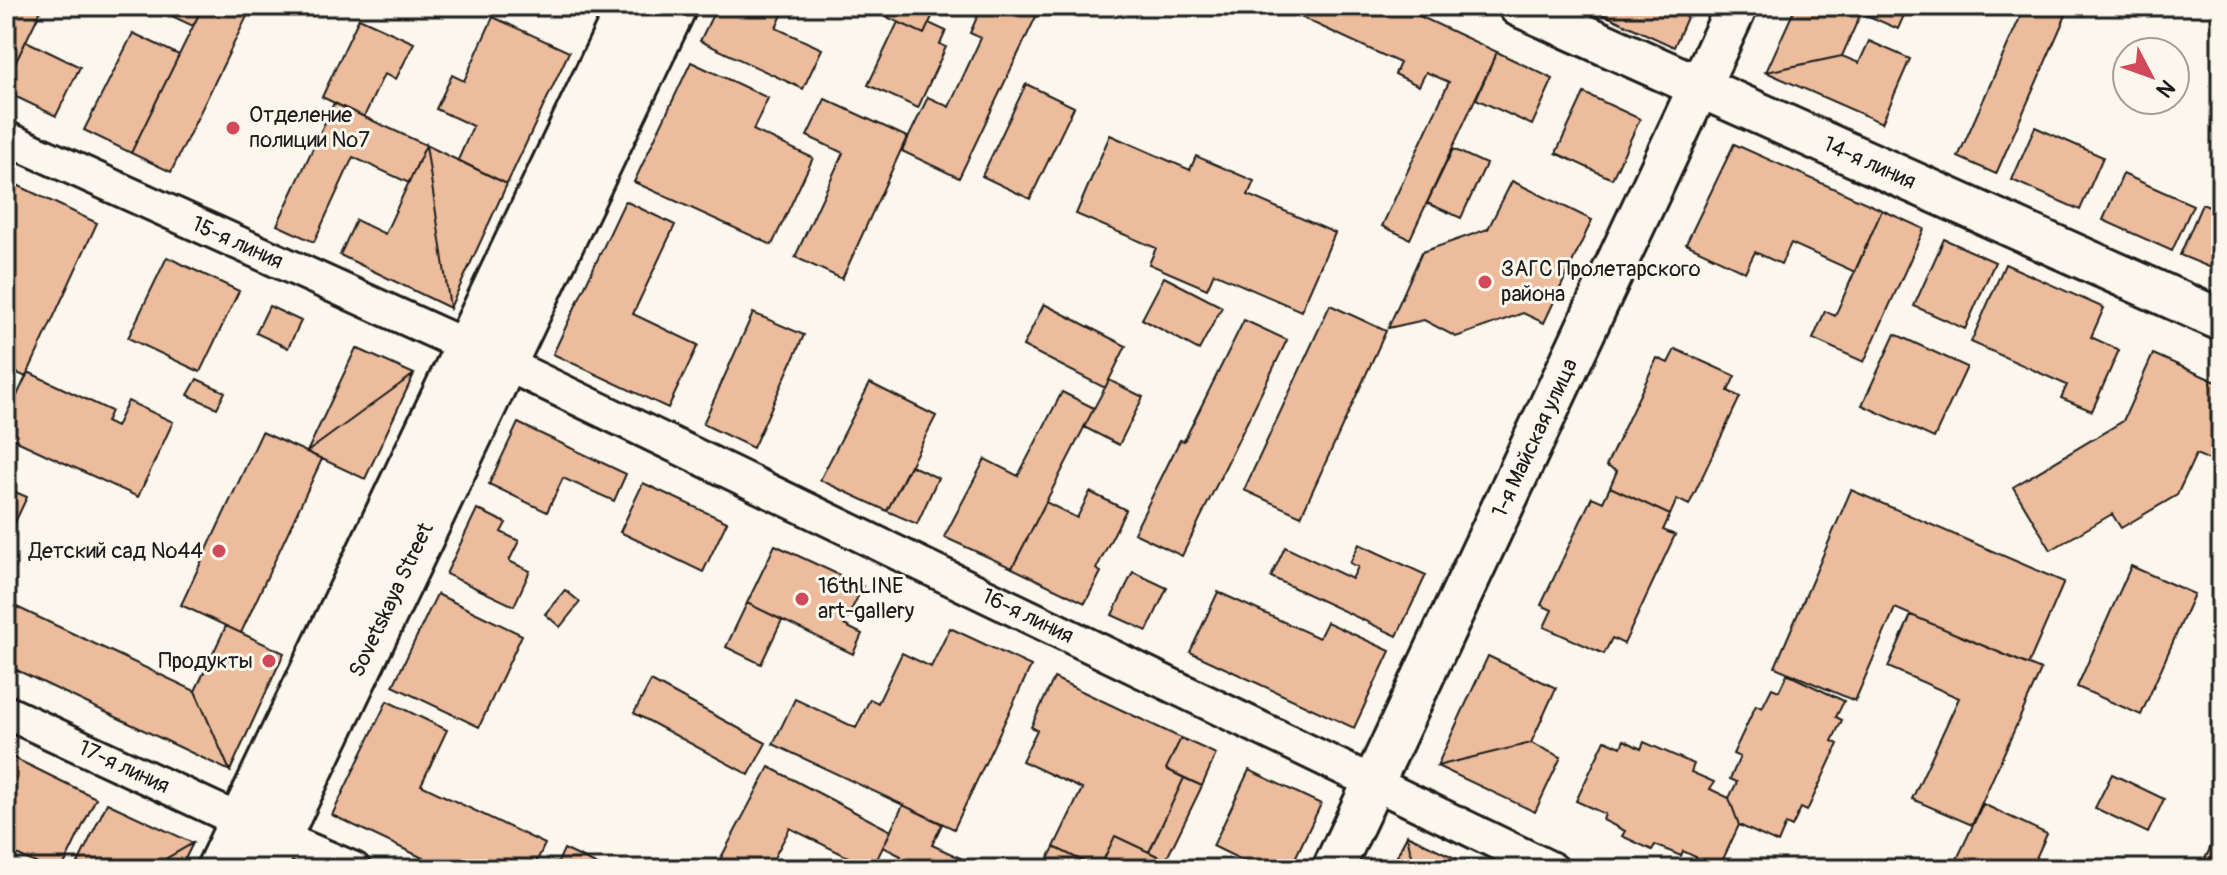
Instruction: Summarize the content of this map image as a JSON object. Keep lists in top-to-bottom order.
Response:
{
  "streets": {
    "main road": ["Sovetskaya Street"],
    "street": [
      "14-я линия",
      "15-я линия",
      "1-я Майская улица",
      "16-я линия",
      "17-я линия"
    ]
  },
  "crossings": [
    ["14-я линия", "1-я Майская улица"],
    ["15-я линия", "Sovetskaya Street"],
    ["15-я линия", "16-я линия"],
    ["1-я Майская улица", "16-я линия"],
    ["Sovetskaya Street", "16-я линия"],
    ["Sovetskaya Street", "17-я линия"]
  ],
  "places": [
    "Отделение полиции №7",
    "ЗАГС Пролетарского района",
    "Детский сад №44",
    "16thLINE art-gallery",
    "Продукты"
  ],
  "north": "bottom right"
}
